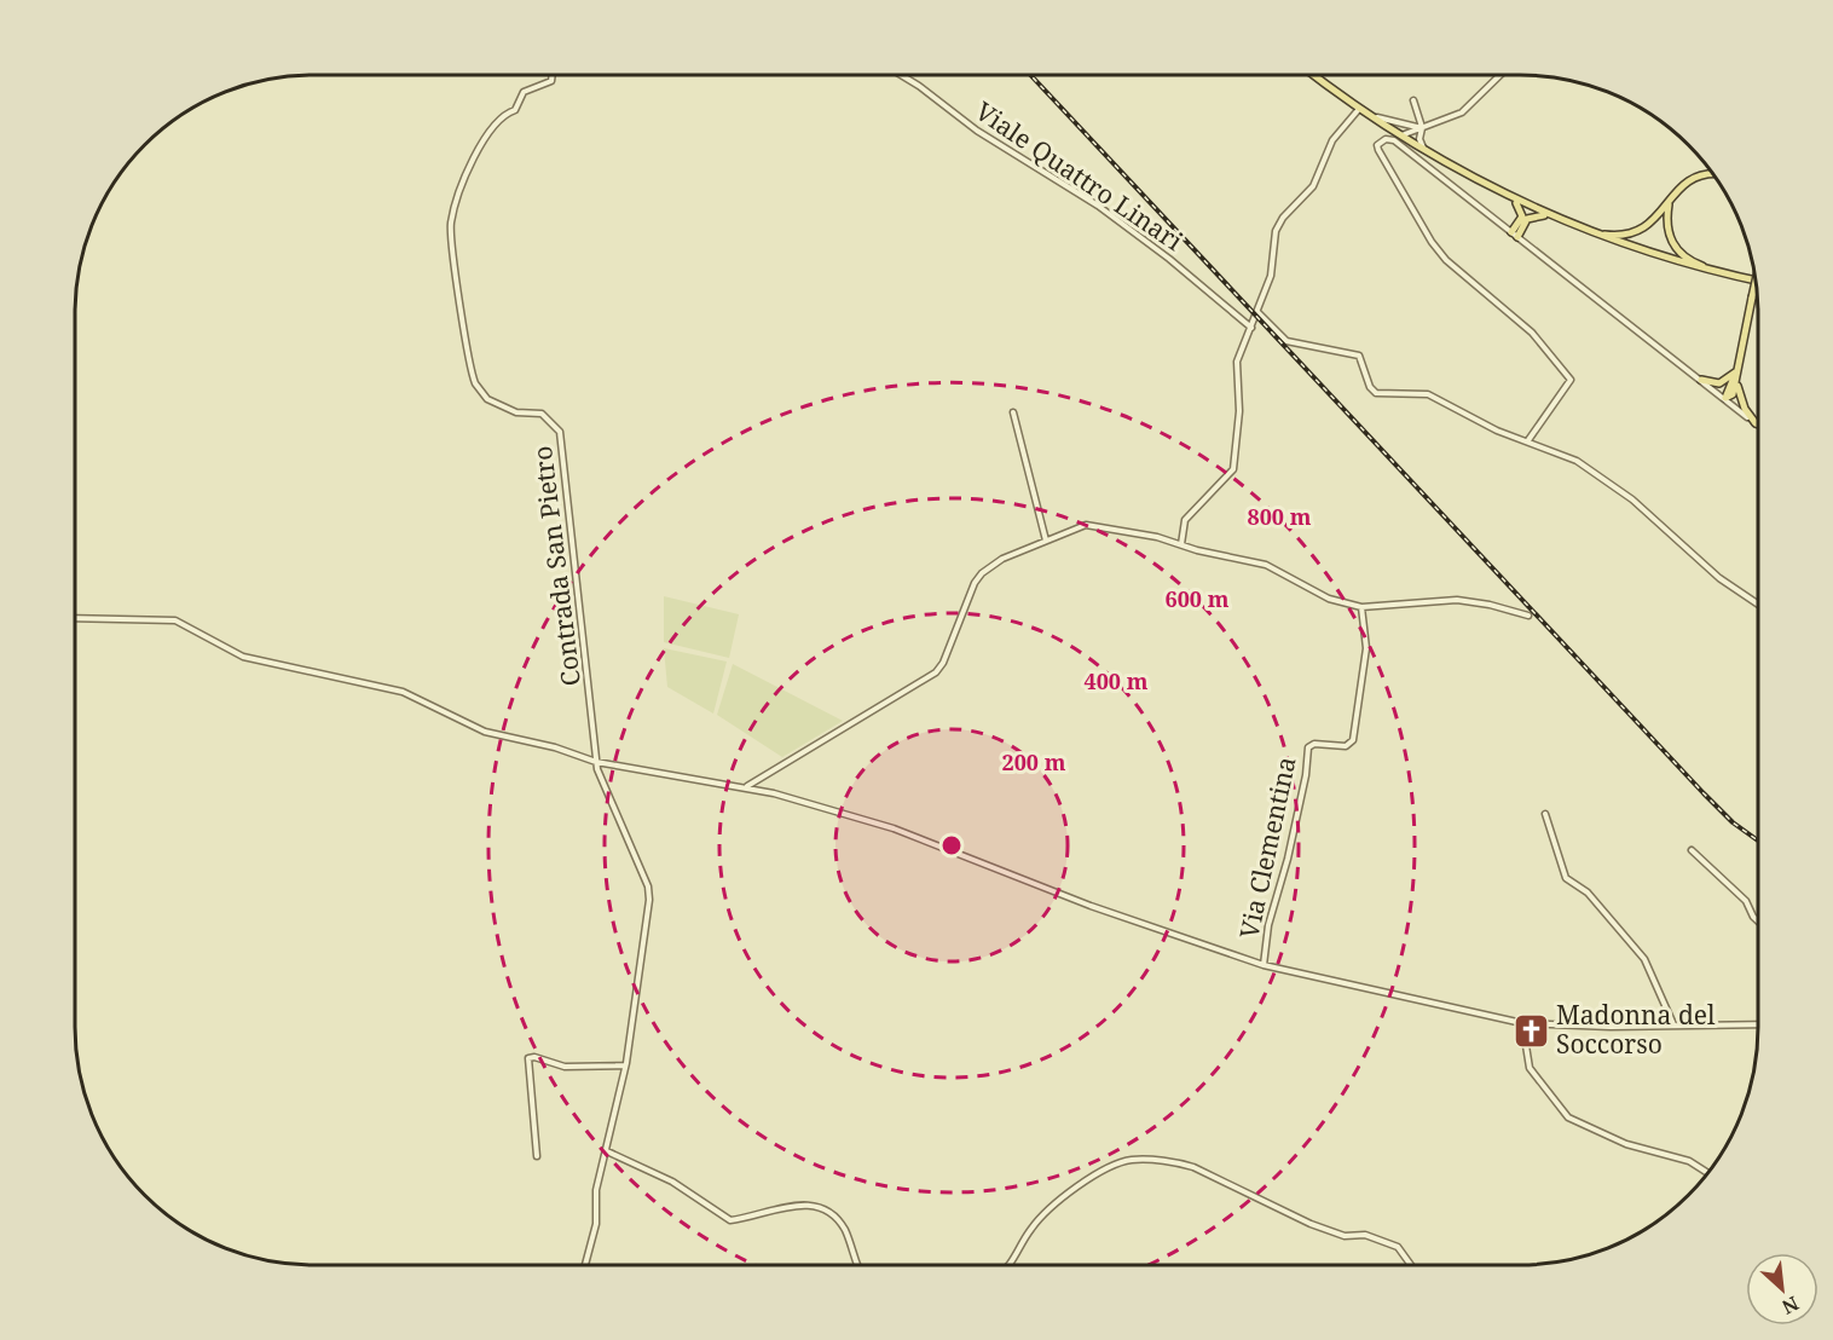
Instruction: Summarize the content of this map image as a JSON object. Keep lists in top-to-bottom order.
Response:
{
  "streets": {
    "street": ["Viale Quattro Linari", "Contrada San Pietro", "Via Clementina"]
  },
  "places": {
    "church": ["Madonna del Soccorso"]
  },
  "north": "bottom right",
  "rings": [
    "800 m",
    "600 m",
    "400 m",
    "200 m"
  ]
}
